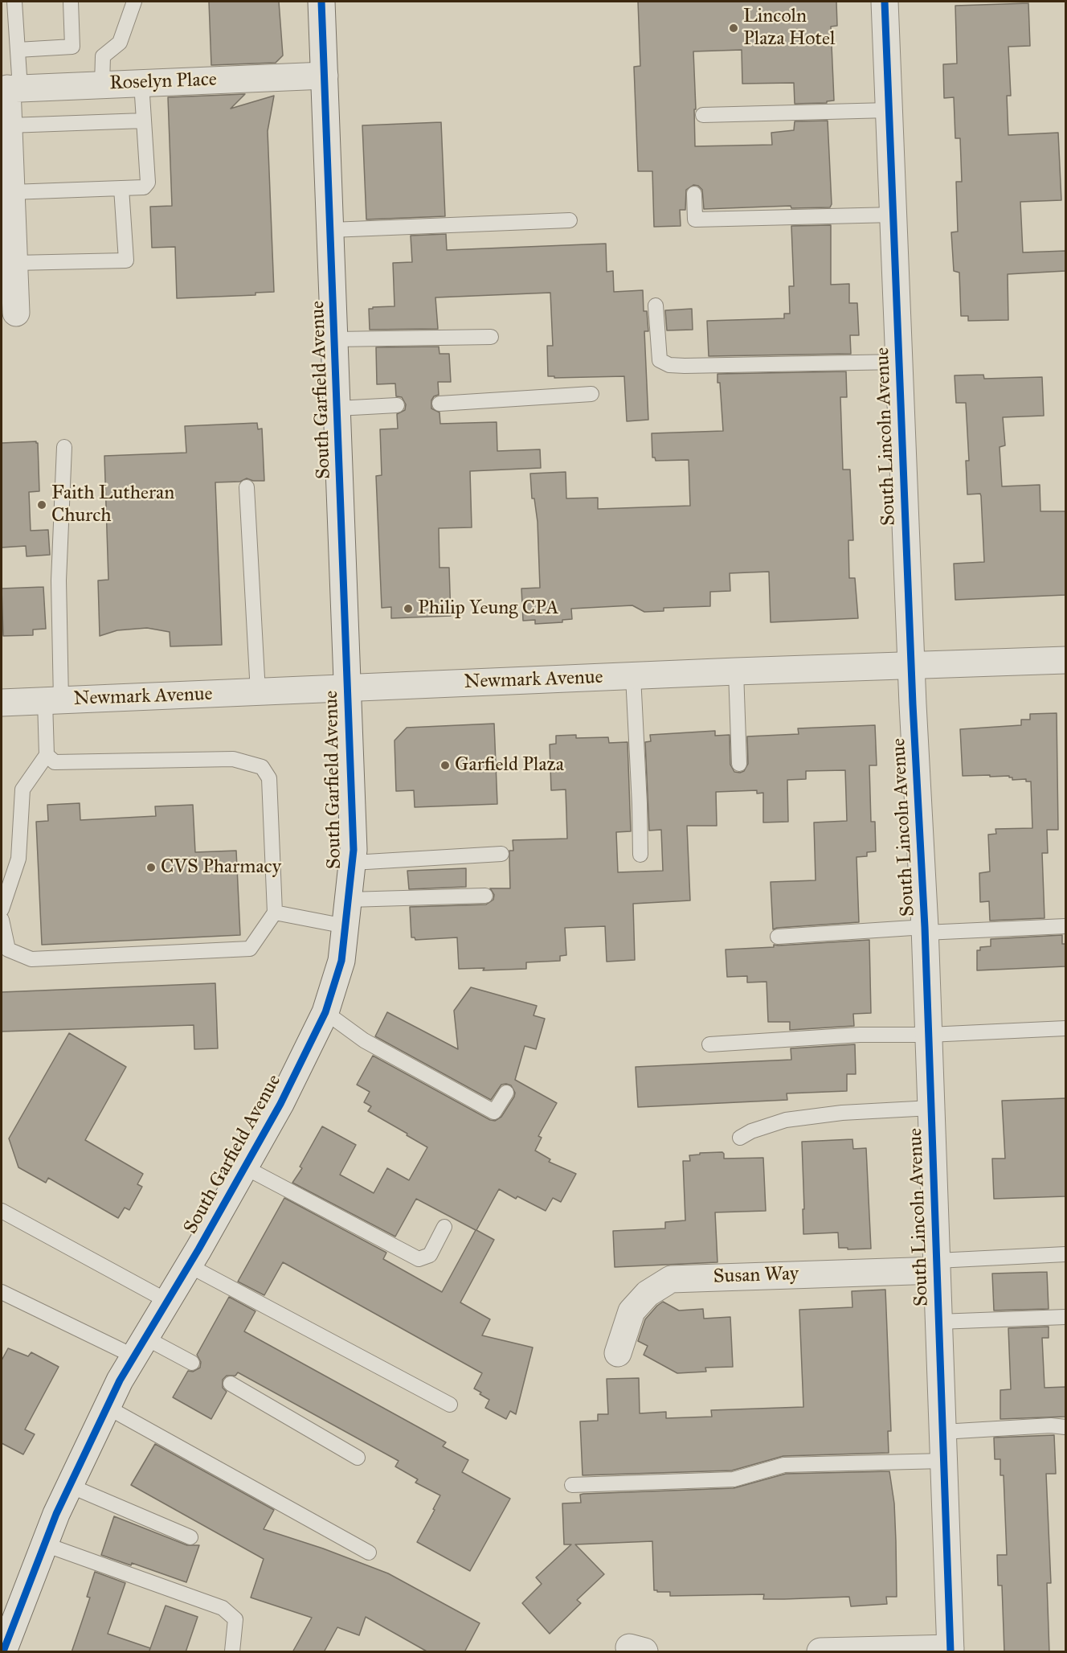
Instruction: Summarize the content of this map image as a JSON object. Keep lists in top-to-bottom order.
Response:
{
  "streets": {
    "street": [
      "Roselyn Place",
      "South Garfield Avenue",
      "South Lincoln Avenue",
      "Newmark Avenue",
      "Susan Way"
    ]
  },
  "crossings": [
    ["Roselyn Place", "South Garfield Avenue"],
    ["South Garfield Avenue", "Newmark Avenue"],
    ["South Lincoln Avenue", "Newmark Avenue"],
    ["South Lincoln Avenue", "Susan Way"]
  ],
  "places": [
    "Lincoln Plaza Hotel",
    "Faith Lutheran Church",
    "Philip Yeung CPA",
    "Garfield Plaza",
    "CVS Pharmacy"
  ]
}
